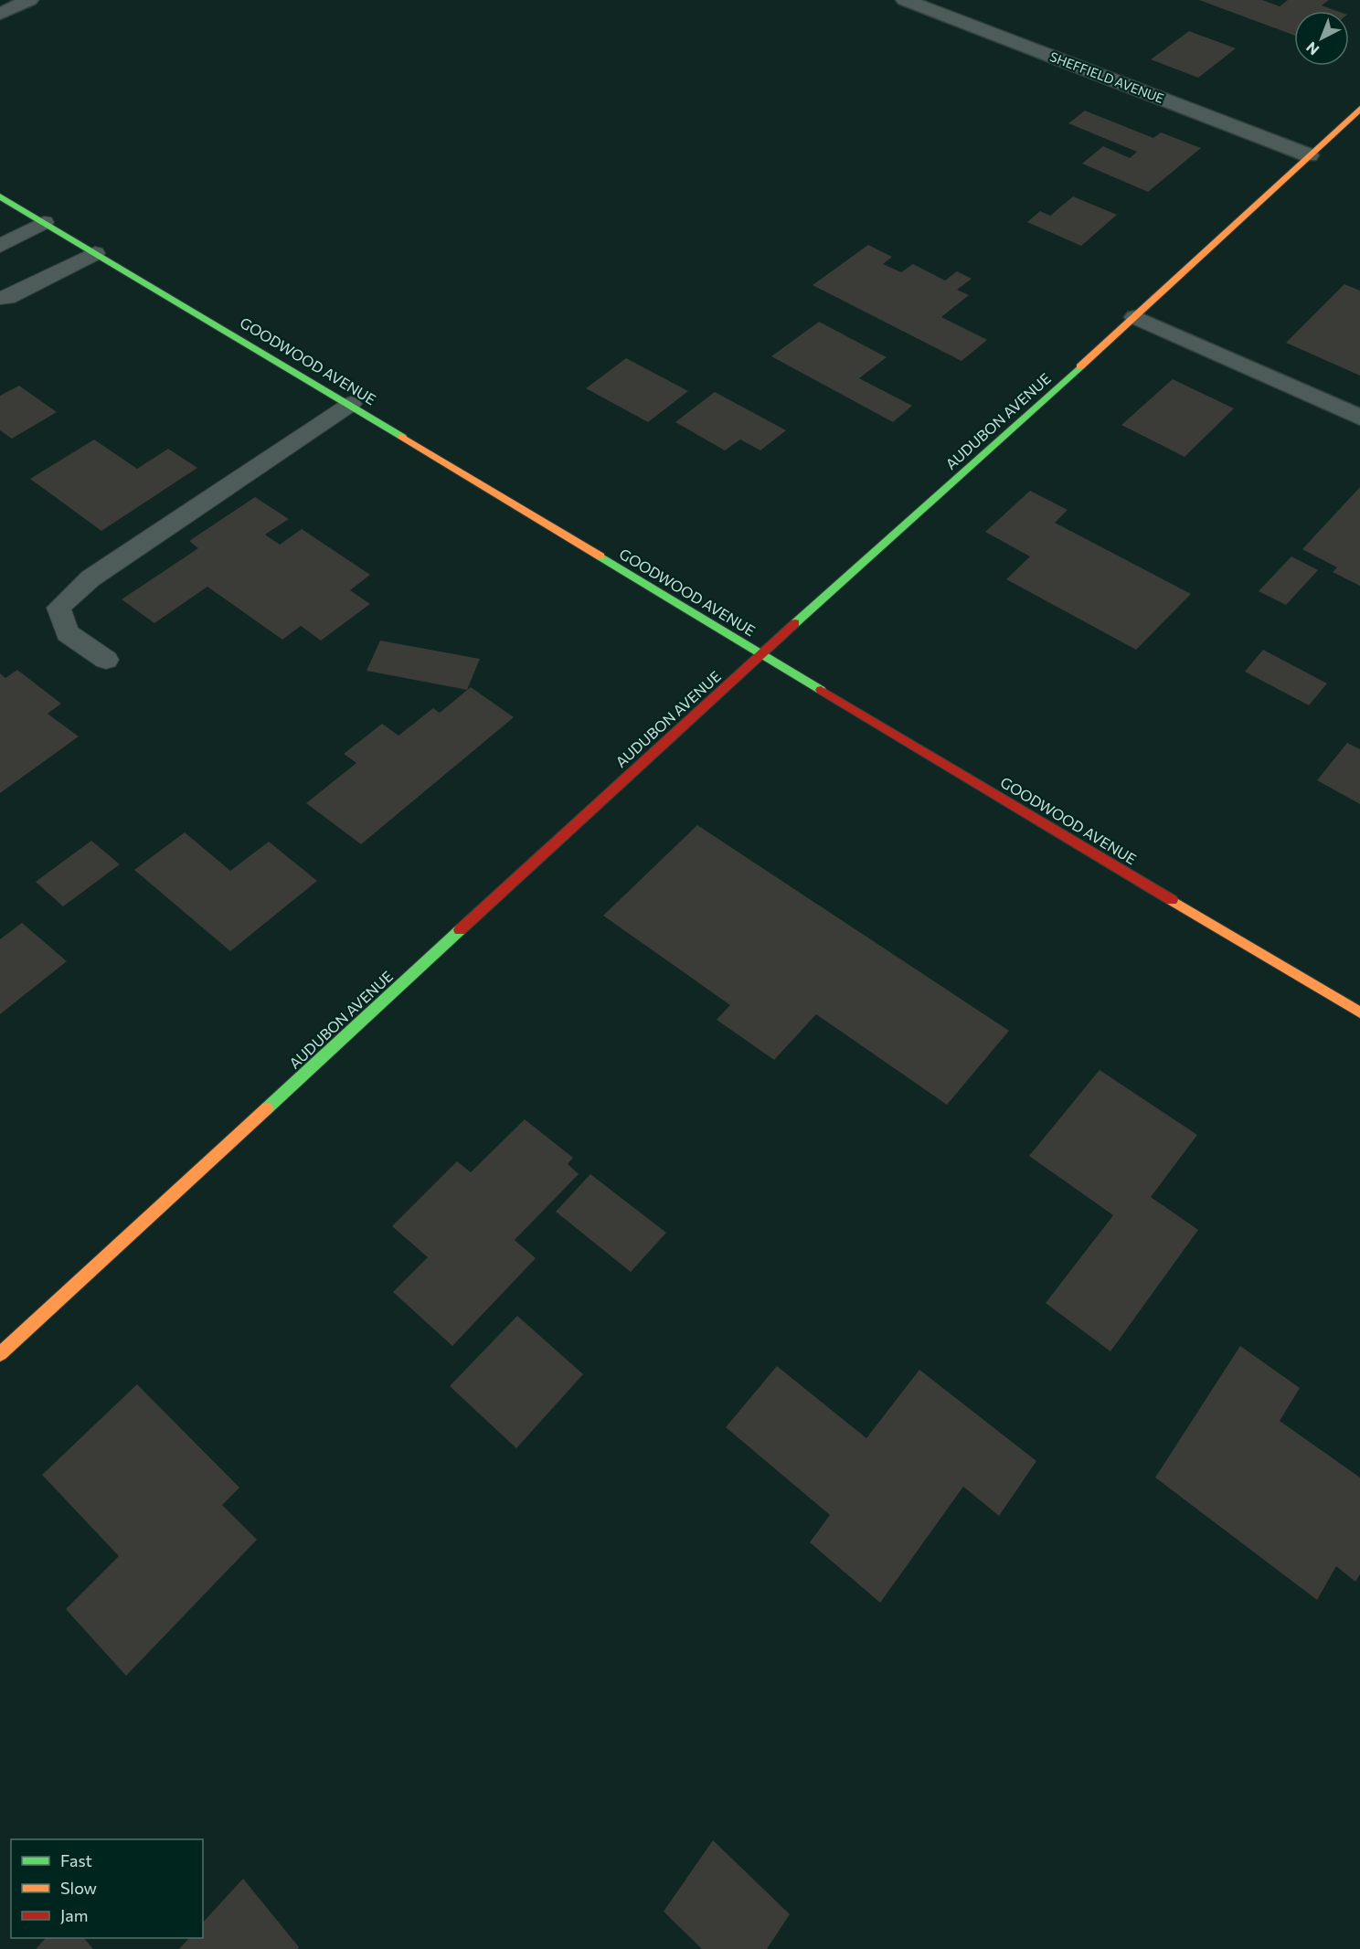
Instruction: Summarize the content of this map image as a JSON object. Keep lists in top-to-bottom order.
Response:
{
  "streets": {
    "street": ["SHEFFIELD AVENUE", "GOODWOOD AVENUE", "AUDUBON AVENUE"]
  },
  "crossings": [
    ["SHEFFIELD AVENUE", "AUDUBON AVENUE"],
    ["GOODWOOD AVENUE", "AUDUBON AVENUE"]
  ],
  "legend": ["Fast", "Slow", "Jam"],
  "north": "bottom left"
}
